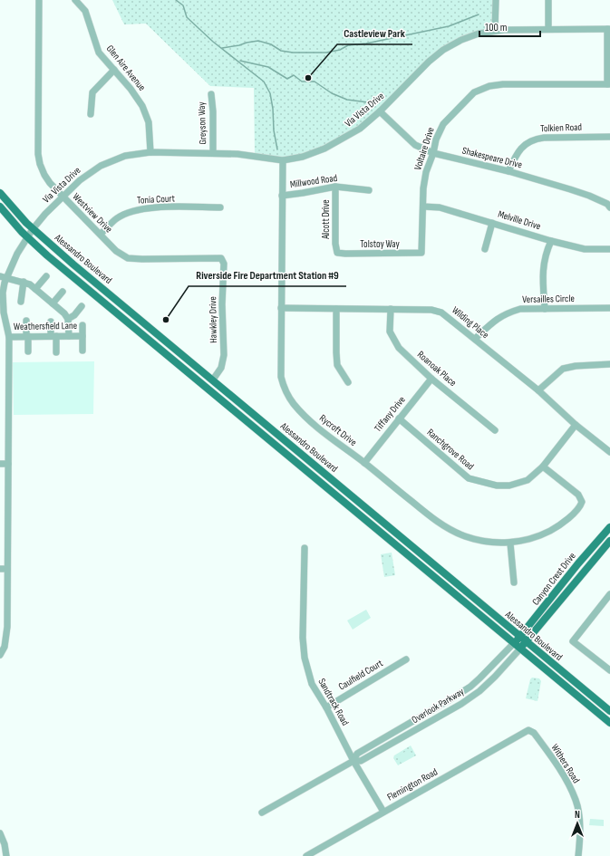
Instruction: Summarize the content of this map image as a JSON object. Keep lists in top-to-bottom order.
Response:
{
  "streets": {
    "main road": ["Alessandro Boulevard", "Canyon Crest Drive"],
    "street": [
      "Glen Aire Avenue",
      "Via Vista Drive",
      "Greyson Way",
      "Tolkien Road",
      "Voltaire Drive",
      "Shakespeare Drive",
      "Millwood Road",
      "Tonia Court",
      "Westview Drive",
      "Alcott Drive",
      "Melville Drive",
      "Tolstoy Way",
      "Versailles Circle",
      "Hawkley Drive",
      "Wilding Place",
      "Weathersfield Lane",
      "Roanoak Place",
      "Tiffany Drive",
      "Rycroft Drive",
      "Ranchgrove Road",
      "Caulfield Court",
      "Sandtrack Road",
      "Overlook Parkway",
      "Withers Road",
      "Flemington Road"
    ]
  },
  "crossings": [
    ["Glen Aire Avenue", "Via Vista Drive"],
    ["Via Vista Drive", "Greyson Way"],
    ["Via Vista Drive", "Shakespeare Drive"],
    ["Via Vista Drive", "Westview Drive"],
    ["Via Vista Drive", "Alessandro Boulevard"],
    ["Via Vista Drive", "Weathersfield Lane"],
    ["Via Vista Drive", "Rycroft Drive"],
    ["Tolkien Road", "Shakespeare Drive"],
    ["Voltaire Drive", "Shakespeare Drive"],
    ["Voltaire Drive", "Melville Drive"],
    ["Voltaire Drive", "Tolstoy Way"],
    ["Millwood Road", "Alcott Drive"],
    ["Millwood Road", "Rycroft Drive"],
    ["Tonia Court", "Westview Drive"],
    ["Westview Drive", "Hawkley Drive"],
    ["Alcott Drive", "Tolstoy Way"],
    ["Alessandro Boulevard", "Hawkley Drive"],
    ["Alessandro Boulevard", "Canyon Crest Drive"],
    ["Alessandro Boulevard", "Overlook Parkway"],
    ["Versailles Circle", "Wilding Place"],
    ["Wilding Place", "Roanoak Place"],
    ["Wilding Place", "Rycroft Drive"],
    ["Wilding Place", "Ranchgrove Road"],
    ["Roanoak Place", "Tiffany Drive"],
    ["Tiffany Drive", "Rycroft Drive"],
    ["Tiffany Drive", "Ranchgrove Road"],
    ["Rycroft Drive", "Ranchgrove Road"],
    ["Canyon Crest Drive", "Overlook Parkway"],
    ["Caulfield Court", "Sandtrack Road"],
    ["Sandtrack Road", "Overlook Parkway"],
    ["Sandtrack Road", "Flemington Road"],
    ["Withers Road", "Flemington Road"]
  ],
  "places": ["Castleview Park", "Riverside Fire Department Station #9"],
  "scale_bar": "100 m",
  "north": "top"
}
